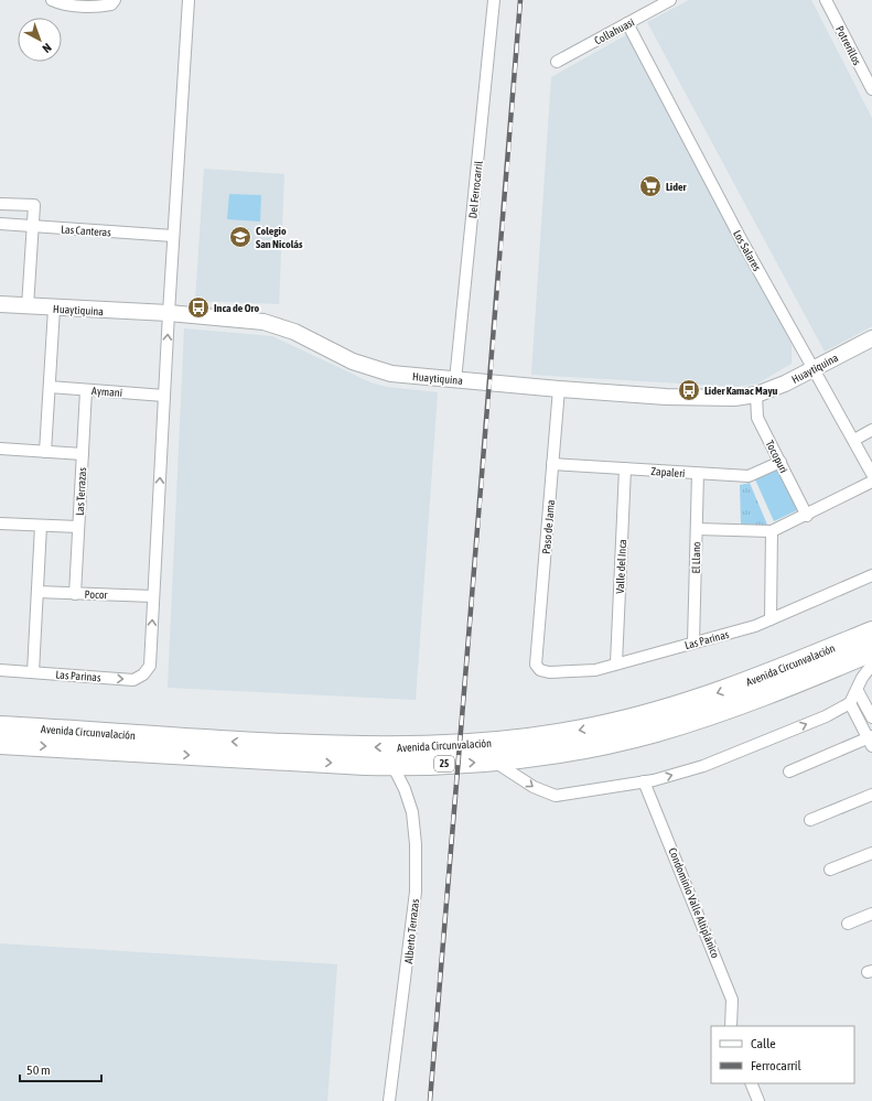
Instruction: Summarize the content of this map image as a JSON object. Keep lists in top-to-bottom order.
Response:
{
  "streets": {
    "highway": ["Avenida Circunvalación", "25"],
    "street": [
      "Collahuasi",
      "Potrerillos",
      "Del Ferrocarril",
      "Las Canteras",
      "Los Salares",
      "Huaytiquina",
      "Aymani",
      "Tocopuri",
      "Zapaleri",
      "Las Terrazas",
      "Paso de Jama",
      "El Llano",
      "Valle del Inca",
      "Pocor",
      "Las Parinas",
      "Condominio Valle Altiplánico",
      "Alberto Terrazas"
    ]
  },
  "crossings": [
    ["Collahuasi", "Los Salares"],
    ["Del Ferrocarril", "Huaytiquina"],
    ["Los Salares", "Huaytiquina"],
    ["Huaytiquina", "Tocopuri"],
    ["Huaytiquina", "Paso de Jama"],
    ["Aymani", "Las Terrazas"],
    ["Tocopuri", "Zapaleri"],
    ["Zapaleri", "Paso de Jama"],
    ["Zapaleri", "El Llano"],
    ["Zapaleri", "Valle del Inca"],
    ["Las Terrazas", "Pocor"],
    ["Paso de Jama", "Las Parinas"],
    ["El Llano", "Las Parinas"],
    ["Valle del Inca", "Las Parinas"],
    ["Pocor", "Las Parinas"],
    ["Avenida Circunvalación", "Condominio Valle Altiplánico"],
    ["Avenida Circunvalación", "Alberto Terrazas"]
  ],
  "places": {
    "supermarket": ["Lider"],
    "school or university": ["Colegio San Nicolás"],
    "bus stop": ["Inca de Oro", "Lider Kamac Mayu"]
  },
  "legend": ["Calle", "Ferrocarril"],
  "scale_bar": "50 m",
  "north": "bottom right"
}
